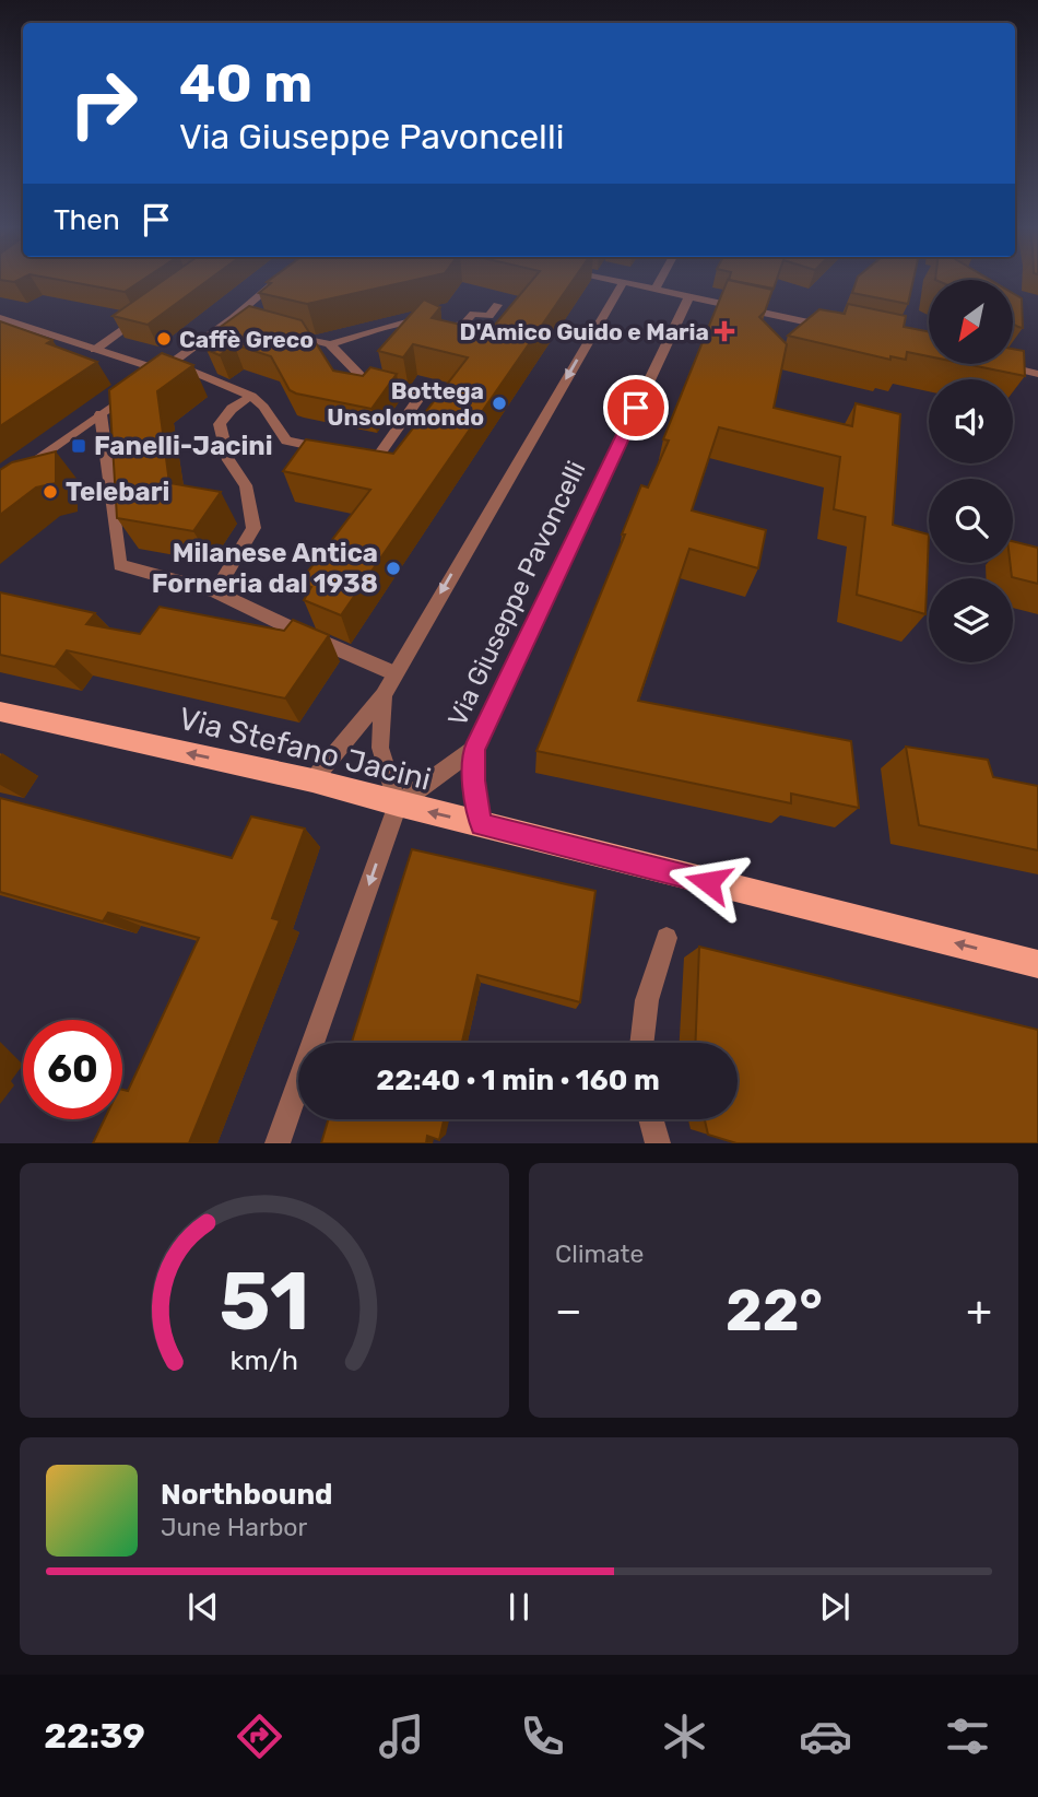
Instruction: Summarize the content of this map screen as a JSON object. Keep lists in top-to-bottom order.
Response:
{
  "streets": {
    "main road": ["Via Stefano Jacini"],
    "street": ["Via Giuseppe Pavoncelli"]
  },
  "crossings": [
    ["Via Giuseppe Pavoncelli", "Via Stefano Jacini"]
  ],
  "one_way": ["Via Stefano Jacini"],
  "places": {
    "health": ["D'Amico Guido e Maria"],
    "other": [
      "Caffè Greco",
      "Bottega Unsolomondo",
      "Telebari",
      "Milanese Antica Forneria dal 1938"
    ],
    "transit": ["Fanelli-Jacini"]
  },
  "north": "bottom left",
  "page": {
    "turn": ["40 m", "Via Giuseppe Pavoncelli"],
    "then": "Then",
    "limit": "60",
    "trip": "22:40 · 1 min · 160 m",
    "tile": "Climate",
    "heat": ["−", "22°", "+"],
    "song": ["Northbound", "June Harbor"],
    "tabs": "22:39",
    "gauge": ["51", "km/h"]
  }
}
